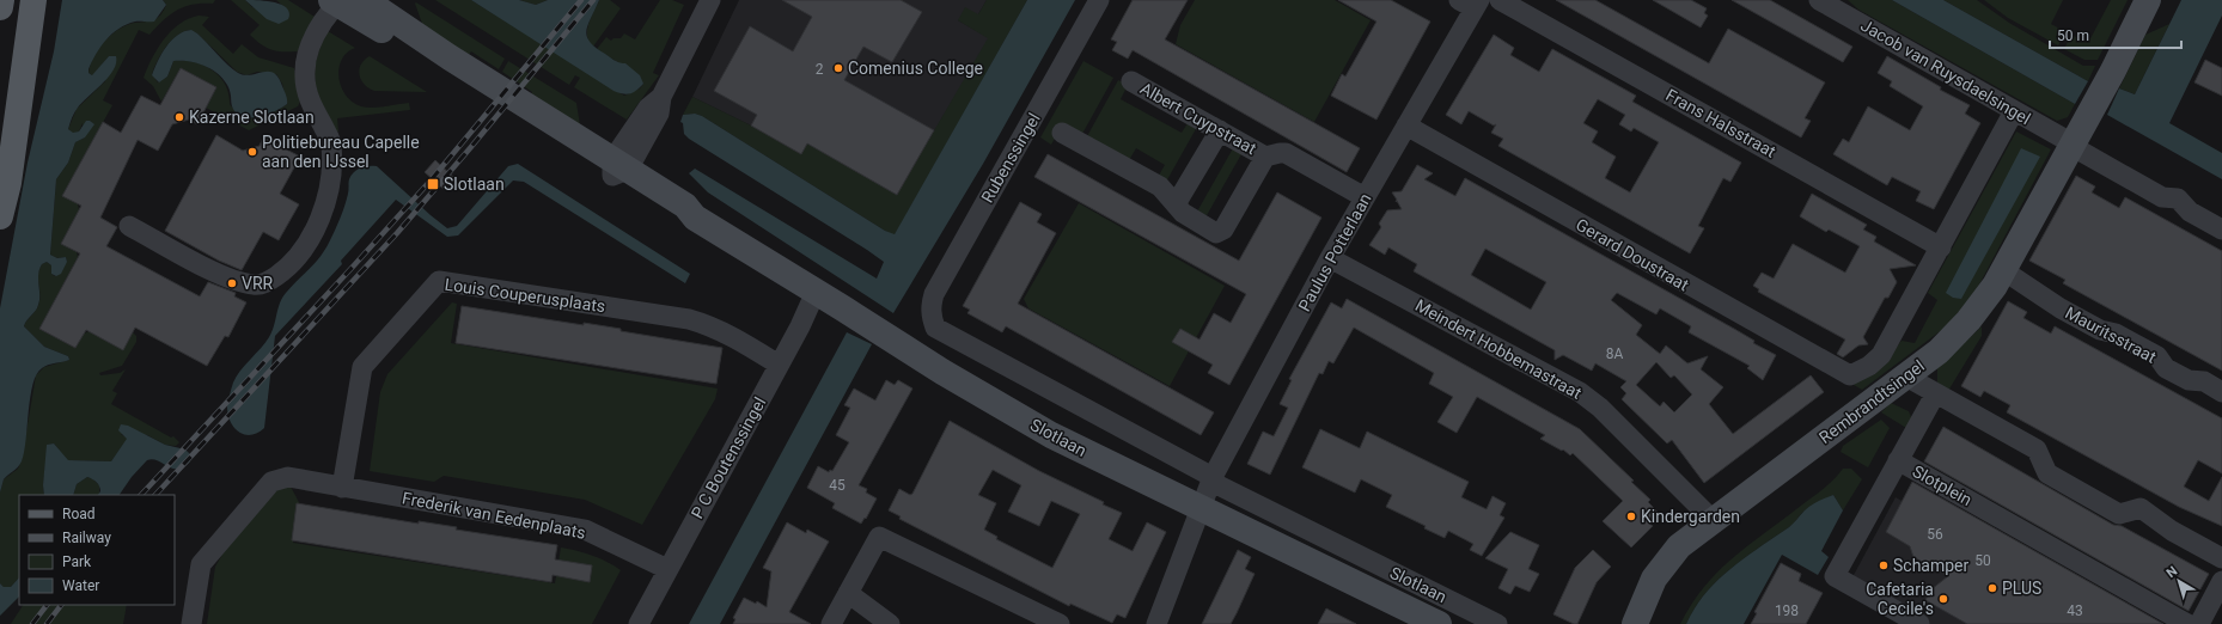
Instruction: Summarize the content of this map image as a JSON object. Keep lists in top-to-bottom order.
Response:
{
  "streets": {
    "street": [
      "Jacob van Ruysdaelsingel",
      "Albert Cuypstraat",
      "Frans Halsstraat",
      "Rubenssingel",
      "Paulus Potterlaan",
      "Gerard Doustraat",
      "Louis Couperusplaats",
      "Mauritsstraat",
      "Meindert Hobbemastraat",
      "Rembrandtsingel",
      "Slotlaan",
      "P C Boutenssingel",
      "Slotplein",
      "Frederik van Eedenplaats"
    ]
  },
  "crossings": [
    ["Jacob van Ruysdaelsingel", "Rembrandtsingel"],
    ["Albert Cuypstraat", "Paulus Potterlaan"],
    ["Frans Halsstraat", "Rembrandtsingel"],
    ["Rubenssingel", "Slotlaan"],
    ["Paulus Potterlaan", "Gerard Doustraat"],
    ["Paulus Potterlaan", "Meindert Hobbemastraat"],
    ["Paulus Potterlaan", "Slotlaan"],
    ["Gerard Doustraat", "Rembrandtsingel"],
    ["Louis Couperusplaats", "P C Boutenssingel"],
    ["Louis Couperusplaats", "Frederik van Eedenplaats"],
    ["Mauritsstraat", "Rembrandtsingel"],
    ["Meindert Hobbemastraat", "Rembrandtsingel"],
    ["Rembrandtsingel", "Slotplein"],
    ["Slotlaan", "P C Boutenssingel"],
    ["P C Boutenssingel", "Frederik van Eedenplaats"]
  ],
  "places": {
    "other": [
      "Comenius College",
      "Kazerne Slotlaan",
      "Politiebureau Capelle aan den IJssel",
      "VRR",
      "Kindergarden",
      "Schamper",
      "PLUS",
      "Cafetaria Cecile's"
    ],
    "transit": ["Slotlaan"]
  },
  "house_numbers": [
    "2",
    "8A",
    "45",
    "56",
    "50",
    "198",
    "43"
  ],
  "legend": [
    "Road",
    "Railway",
    "Park",
    "Water"
  ],
  "scale_bar": "50 m",
  "north": "top left"
}
